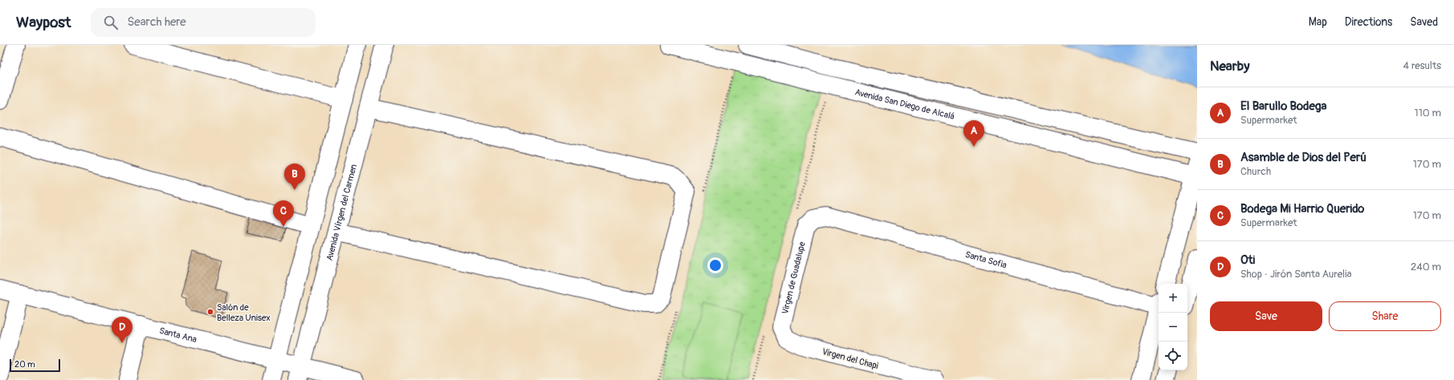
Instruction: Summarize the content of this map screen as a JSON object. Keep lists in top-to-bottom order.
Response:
{
  "streets": {
    "street": [
      "Avenida San Diego de Alcalá",
      "Avenida Vírgen del Carmen",
      "Santa Sofia",
      "Virgen de Guadalupe",
      "Santa Ana",
      "Virgen del Chapi"
    ]
  },
  "crossings": [
    ["Avenida Vírgen del Carmen", "Santa Ana"],
    ["Santa Sofia", "Virgen de Guadalupe"],
    ["Virgen de Guadalupe", "Virgen del Chapi"]
  ],
  "places": ["Salón de Belleza Unisex"],
  "scale_bar": "20 m",
  "page": {
    "header": "Waypost",
    "search": "Search here",
    "nav": ["Map", "Directions", "Saved"],
    "heading": ["Nearby", "4 results"],
    "list": [
      {
        "mark": "A",
        "name": "El Barullo Bodega",
        "note": "Supermarket",
        "value": "110 m"
      },
      {
        "mark": "B",
        "name": "Asamble de Dios del Perú",
        "note": "Church",
        "value": "170 m"
      },
      {
        "mark": "C",
        "name": "Bodega Mi Harrio Querido",
        "note": "Supermarket",
        "value": "170 m"
      },
      {
        "mark": "D",
        "name": "Oti",
        "note": "Shop · Jirón Santa Aurelia",
        "value": "240 m"
      }
    ],
    "pins": [
      "A",
      "B",
      "C",
      "D"
    ],
    "map_buttons": ["+", "−"],
    "buttons": ["Save", "Share"],
    "scale": "20 m"
  }
}
